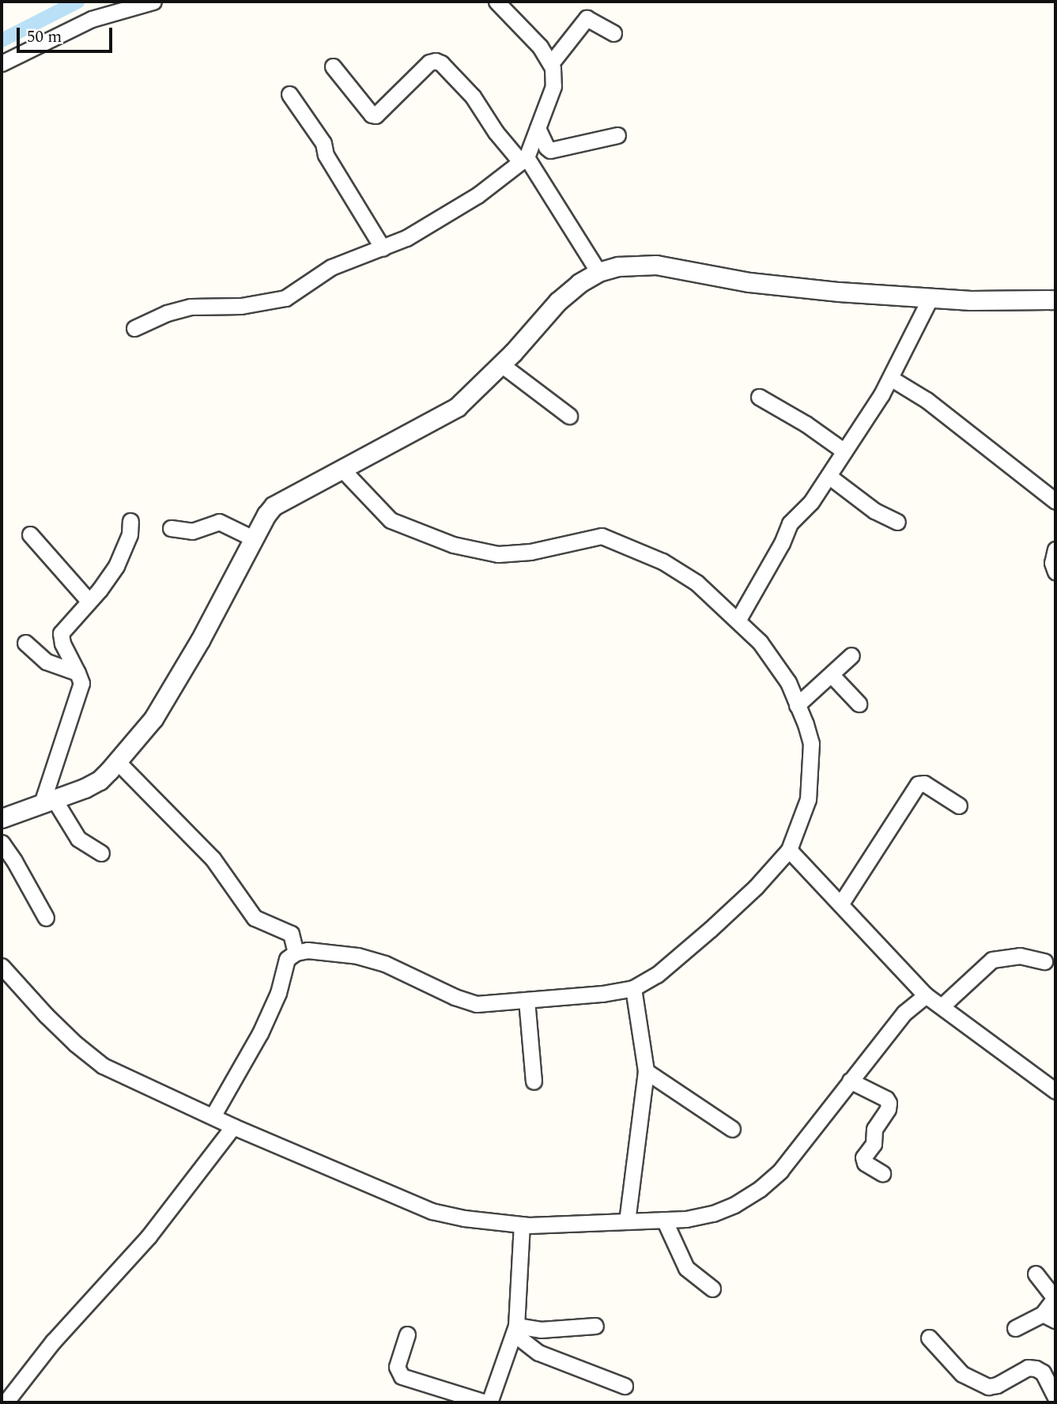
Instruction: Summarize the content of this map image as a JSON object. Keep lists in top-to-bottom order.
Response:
{
  "scale_bar": "50 m"
}
